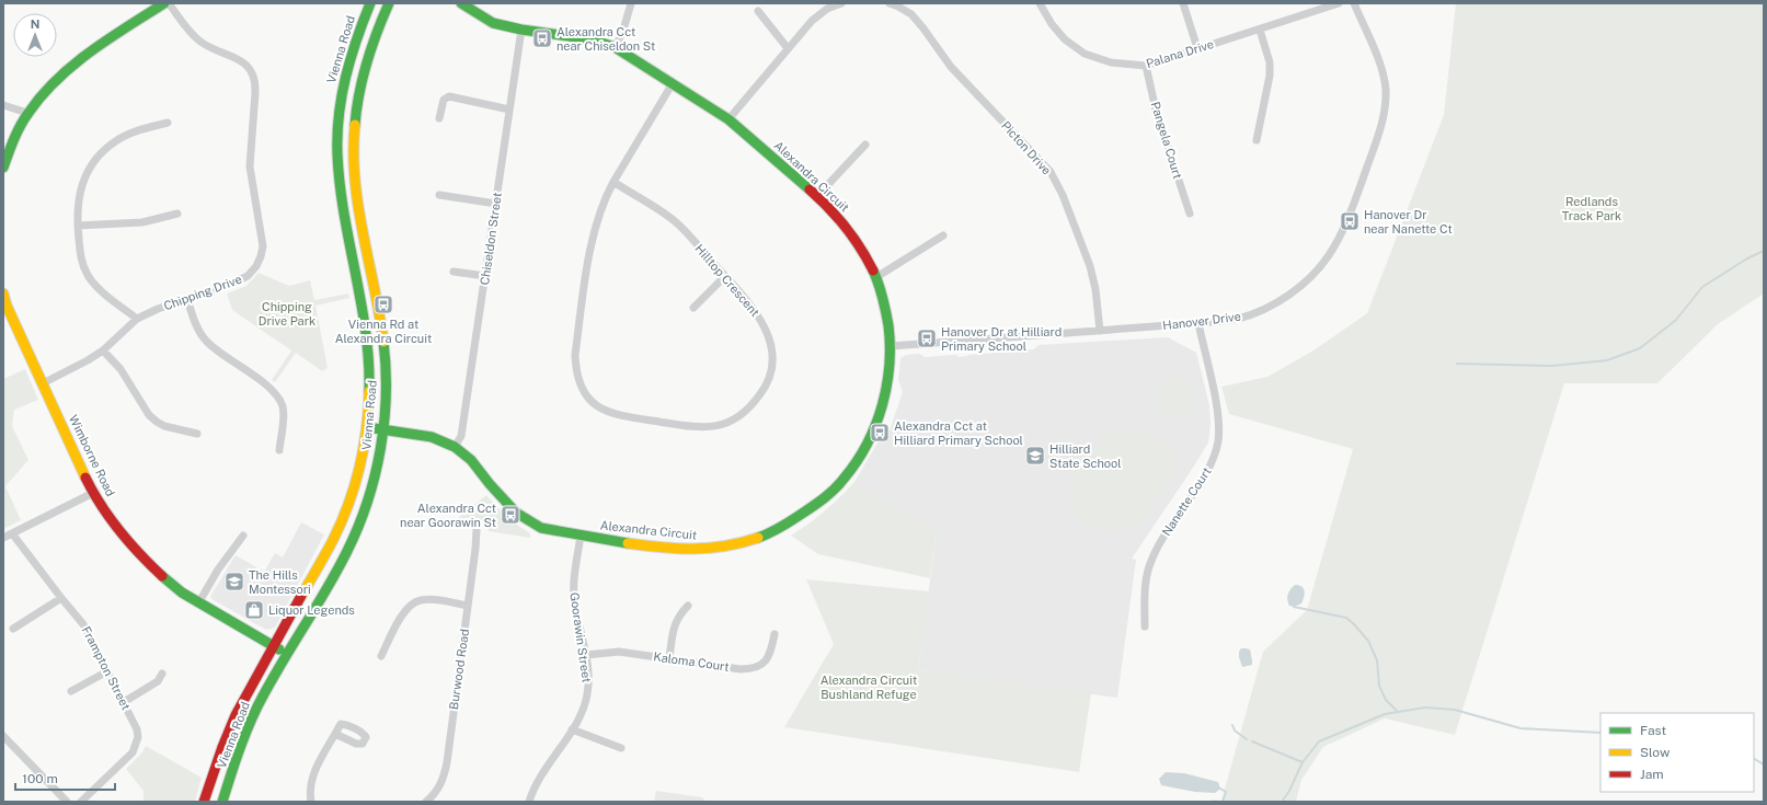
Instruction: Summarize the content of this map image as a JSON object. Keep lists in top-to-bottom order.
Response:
{
  "streets": {
    "street": [
      "Vienna Road",
      "Palana Drive",
      "Pangela Court",
      "Picton Drive",
      "Alexandra Circuit",
      "Chiseldon Street",
      "Hilltop Crescent",
      "Chipping Drive",
      "Hanover Drive",
      "Wimborne Road",
      "Nanette Court",
      "Goorawin Street",
      "Kaloma Court",
      "Frampton Street",
      "Burwood Road"
    ]
  },
  "crossings": [
    ["Vienna Road", "Alexandra Circuit"],
    ["Vienna Road", "Wimborne Road"],
    ["Palana Drive", "Pangela Court"],
    ["Picton Drive", "Hanover Drive"],
    ["Alexandra Circuit", "Chiseldon Street"],
    ["Alexandra Circuit", "Hilltop Crescent"],
    ["Alexandra Circuit", "Hanover Drive"],
    ["Alexandra Circuit", "Goorawin Street"],
    ["Chipping Drive", "Wimborne Road"],
    ["Hanover Drive", "Nanette Court"],
    ["Goorawin Street", "Kaloma Court"]
  ],
  "parks": ["Redlands Track Park", "Chipping Drive Park", "Alexandra Circuit Bushland Refuge"],
  "places": {
    "bus stop": [
      "Alexandra Cct near Chiseldon St",
      "Hanover Dr near Nanette Ct",
      "Vienna Rd at Alexandra Circuit",
      "Hanover Dr at Hilliard Primary School",
      "Alexandra Cct at Hilliard Primary School",
      "Alexandra Cct near Goorawin St"
    ],
    "school or university": ["Hilliard State School", "The Hills Montessori"],
    "shop": ["Liquor Legends"]
  },
  "legend": ["Fast", "Slow", "Jam"],
  "scale_bar": "100 m",
  "north": "top"
}
